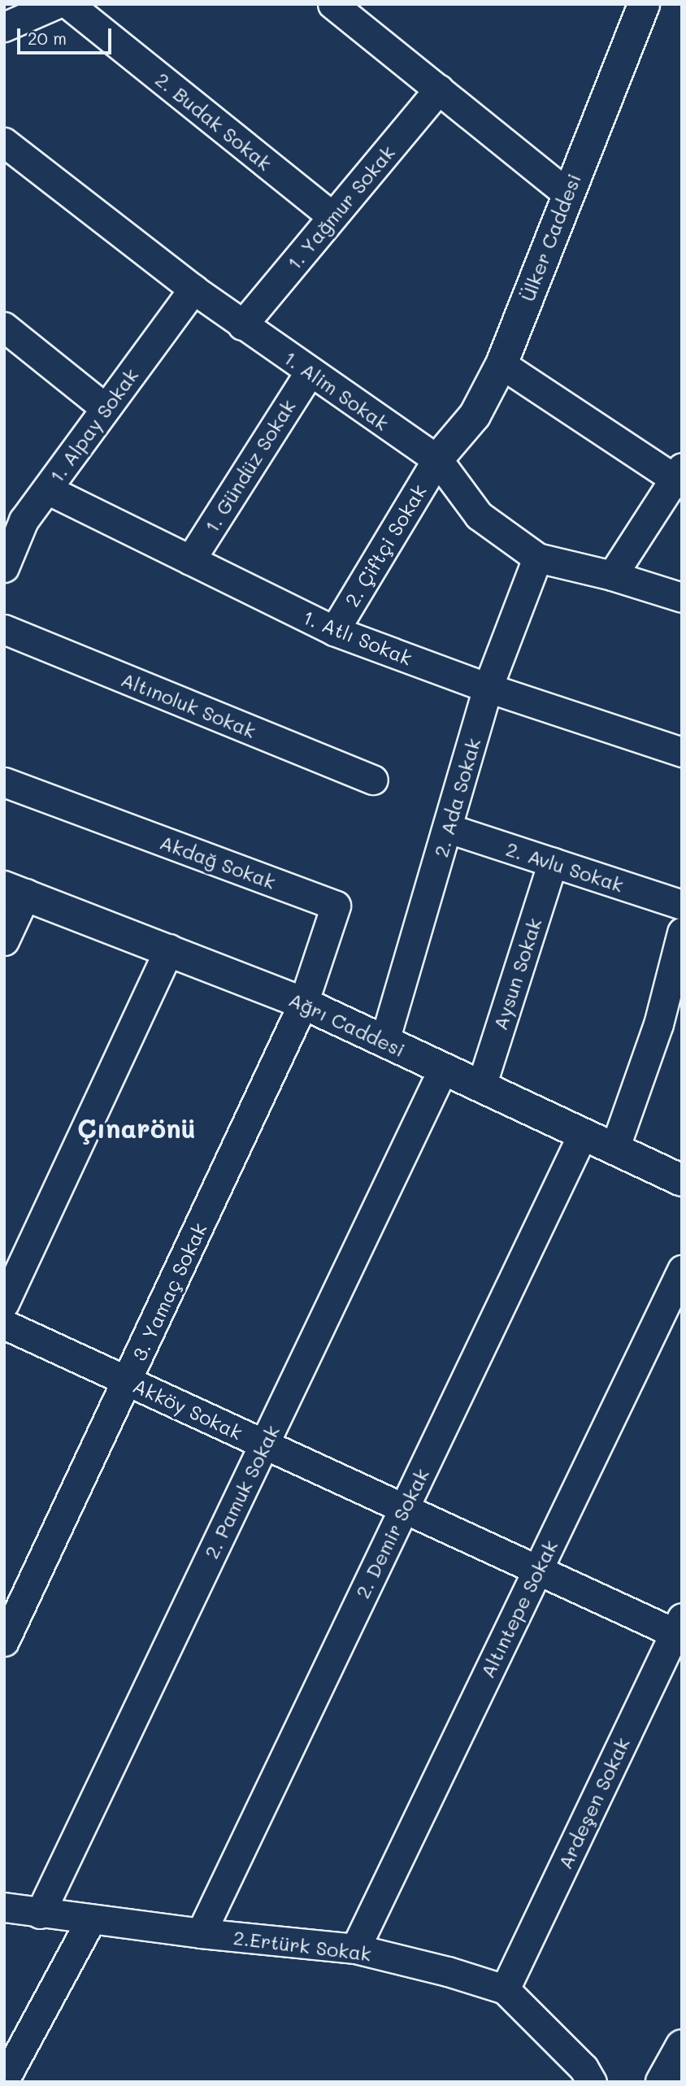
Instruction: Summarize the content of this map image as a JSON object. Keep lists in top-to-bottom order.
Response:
{
  "streets": {
    "street": [
      "2. Budak Sokak",
      "1. Yağmur Sokak",
      "Ülker Caddesi",
      "1. Alim Sokak",
      "1. Alpay Sokak",
      "1. Gündüz Sokak",
      "2. Çiftçi Sokak",
      "1. Atlı Sokak",
      "Altınoluk Sokak",
      "2. Ada Sokak",
      "Akdağ Sokak",
      "2. Avlu Sokak",
      "Aysun Sokak",
      "Ağrı Caddesi",
      "3. Yamaç Sokak",
      "Akköy Sokak",
      "2. Pamuk Sokak",
      "2. Demir Sokak",
      "Altıntepe Sokak",
      "Ardeşen Sokak",
      "2.Ertürk Sokak"
    ]
  },
  "crossings": [
    ["2. Budak Sokak", "1. Yağmur Sokak"],
    ["1. Yağmur Sokak", "1. Alim Sokak"],
    ["Ülker Caddesi", "1. Alim Sokak"],
    ["Ülker Caddesi", "2. Çiftçi Sokak"],
    ["1. Alim Sokak", "1. Alpay Sokak"],
    ["1. Alim Sokak", "1. Gündüz Sokak"],
    ["1. Alim Sokak", "2. Çiftçi Sokak"],
    ["1. Alim Sokak", "2. Ada Sokak"],
    ["1. Alpay Sokak", "1. Atlı Sokak"],
    ["1. Gündüz Sokak", "1. Atlı Sokak"],
    ["2. Çiftçi Sokak", "1. Atlı Sokak"],
    ["1. Atlı Sokak", "2. Ada Sokak"],
    ["2. Ada Sokak", "2. Avlu Sokak"],
    ["2. Ada Sokak", "Ağrı Caddesi"],
    ["Akdağ Sokak", "Ağrı Caddesi"],
    ["Akdağ Sokak", "3. Yamaç Sokak"],
    ["2. Avlu Sokak", "Aysun Sokak"],
    ["Aysun Sokak", "Ağrı Caddesi"],
    ["Ağrı Caddesi", "3. Yamaç Sokak"],
    ["Ağrı Caddesi", "2. Pamuk Sokak"],
    ["Ağrı Caddesi", "2. Demir Sokak"],
    ["3. Yamaç Sokak", "Akköy Sokak"],
    ["Akköy Sokak", "2. Pamuk Sokak"],
    ["Akköy Sokak", "2. Demir Sokak"],
    ["Akköy Sokak", "Altıntepe Sokak"],
    ["Akköy Sokak", "Ardeşen Sokak"],
    ["2. Pamuk Sokak", "2.Ertürk Sokak"],
    ["2. Demir Sokak", "2.Ertürk Sokak"],
    ["Altıntepe Sokak", "2.Ertürk Sokak"],
    ["Ardeşen Sokak", "2.Ertürk Sokak"]
  ],
  "districts": ["Çınarönü"],
  "scale_bar": "20 m"
}
